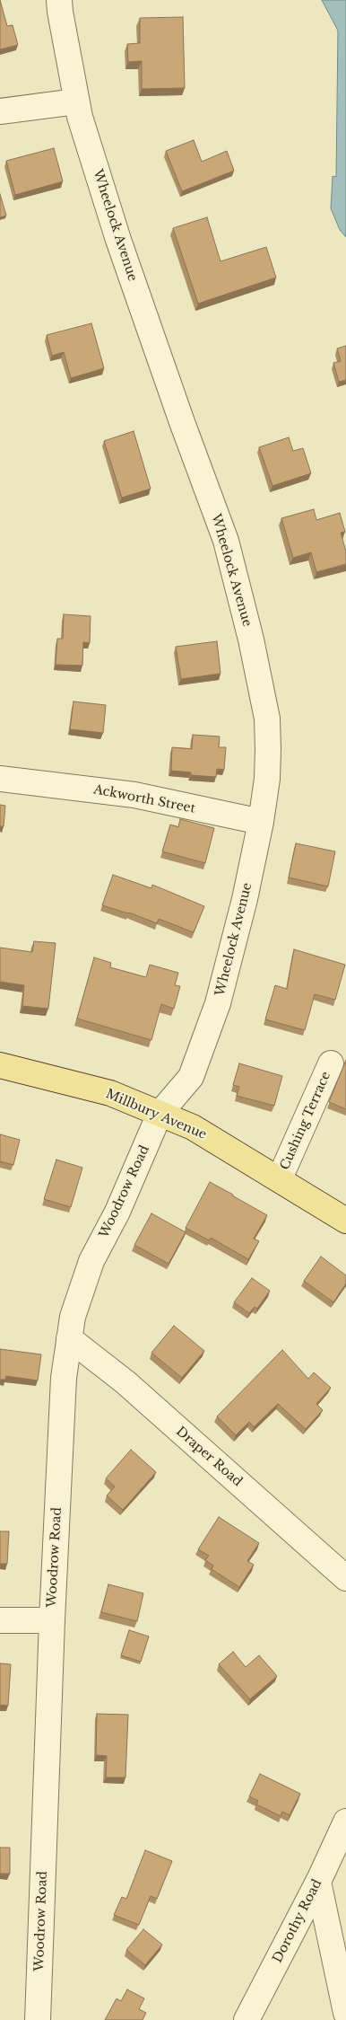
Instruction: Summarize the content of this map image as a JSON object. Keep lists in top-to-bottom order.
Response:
{
  "streets": {
    "main road": ["Millbury Avenue"],
    "street": [
      "Wheelock Avenue",
      "Ackworth Street",
      "Cushing Terrace",
      "Woodrow Road",
      "Draper Road",
      "Dorothy Road"
    ]
  },
  "crossings": [
    ["Wheelock Avenue", "Ackworth Street"],
    ["Wheelock Avenue", "Millbury Avenue"],
    ["Wheelock Avenue", "Woodrow Road"],
    ["Millbury Avenue", "Cushing Terrace"],
    ["Millbury Avenue", "Woodrow Road"],
    ["Woodrow Road", "Draper Road"]
  ]
}
